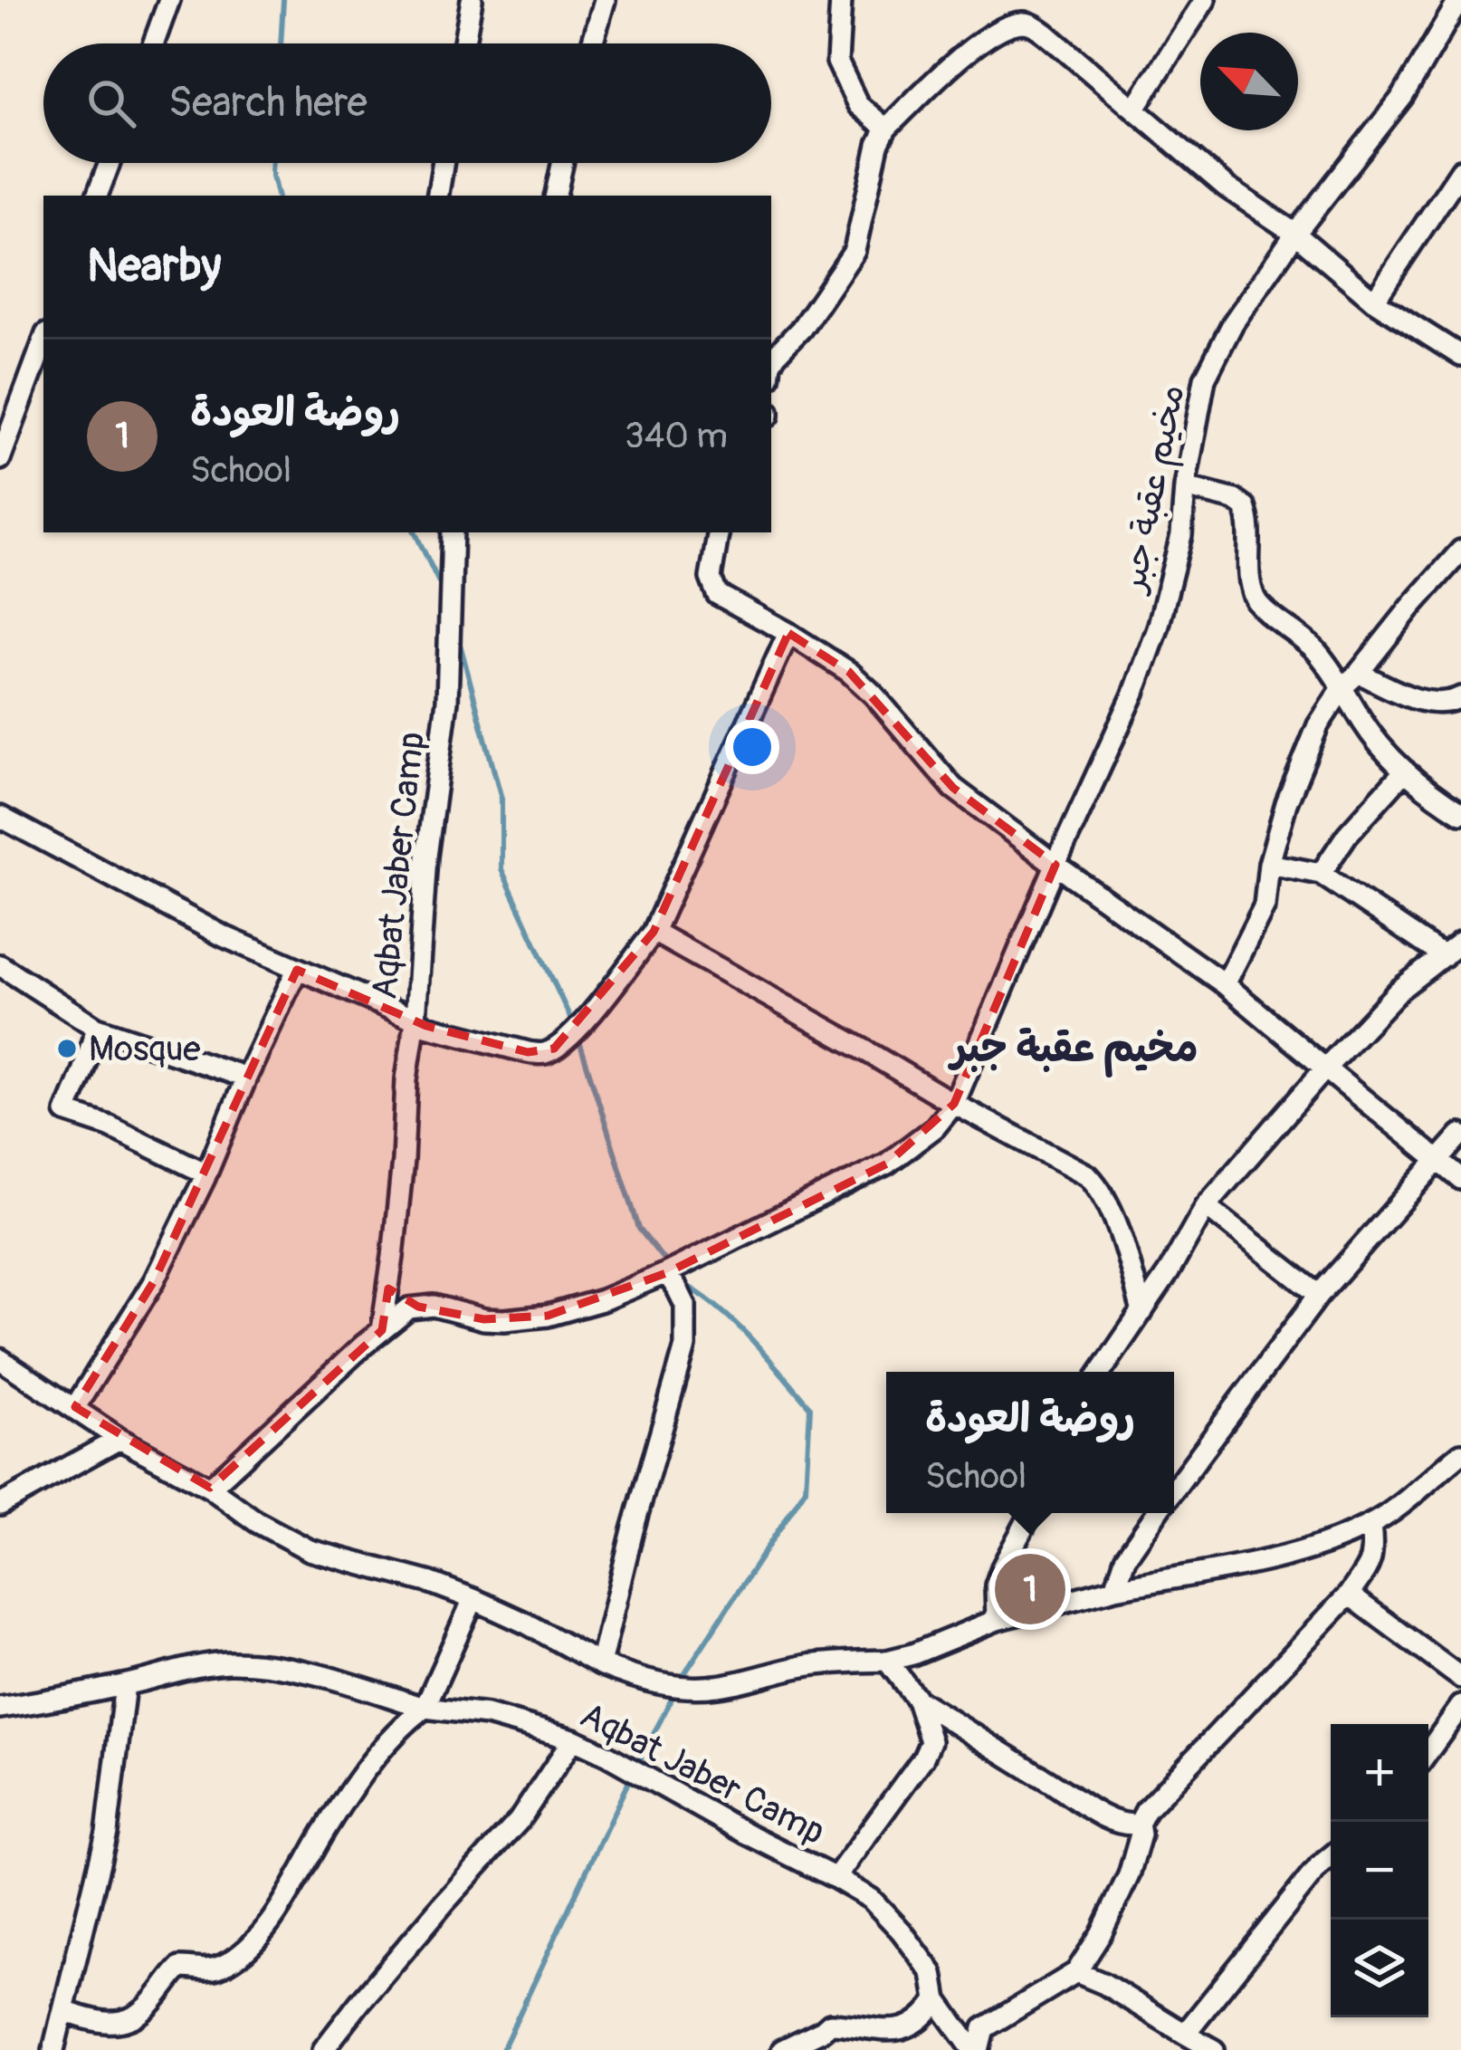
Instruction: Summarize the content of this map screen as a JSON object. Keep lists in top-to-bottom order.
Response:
{
  "streets": {
    "street": ["مخيم عقبة جبر", "Aqbat Jaber Camp"]
  },
  "districts": ["مخيم عقبة جبر"],
  "places": ["Mosque"],
  "north": "top left",
  "page": {
    "search": "Search here",
    "heading": "Nearby",
    "list": [
      {
        "mark": "1",
        "name": "روضة العودة",
        "note": "School",
        "value": "340 m"
      }
    ],
    "popup": ["روضة العودة", "School"],
    "pins": "1",
    "map_buttons": ["+", "−"]
  }
}
